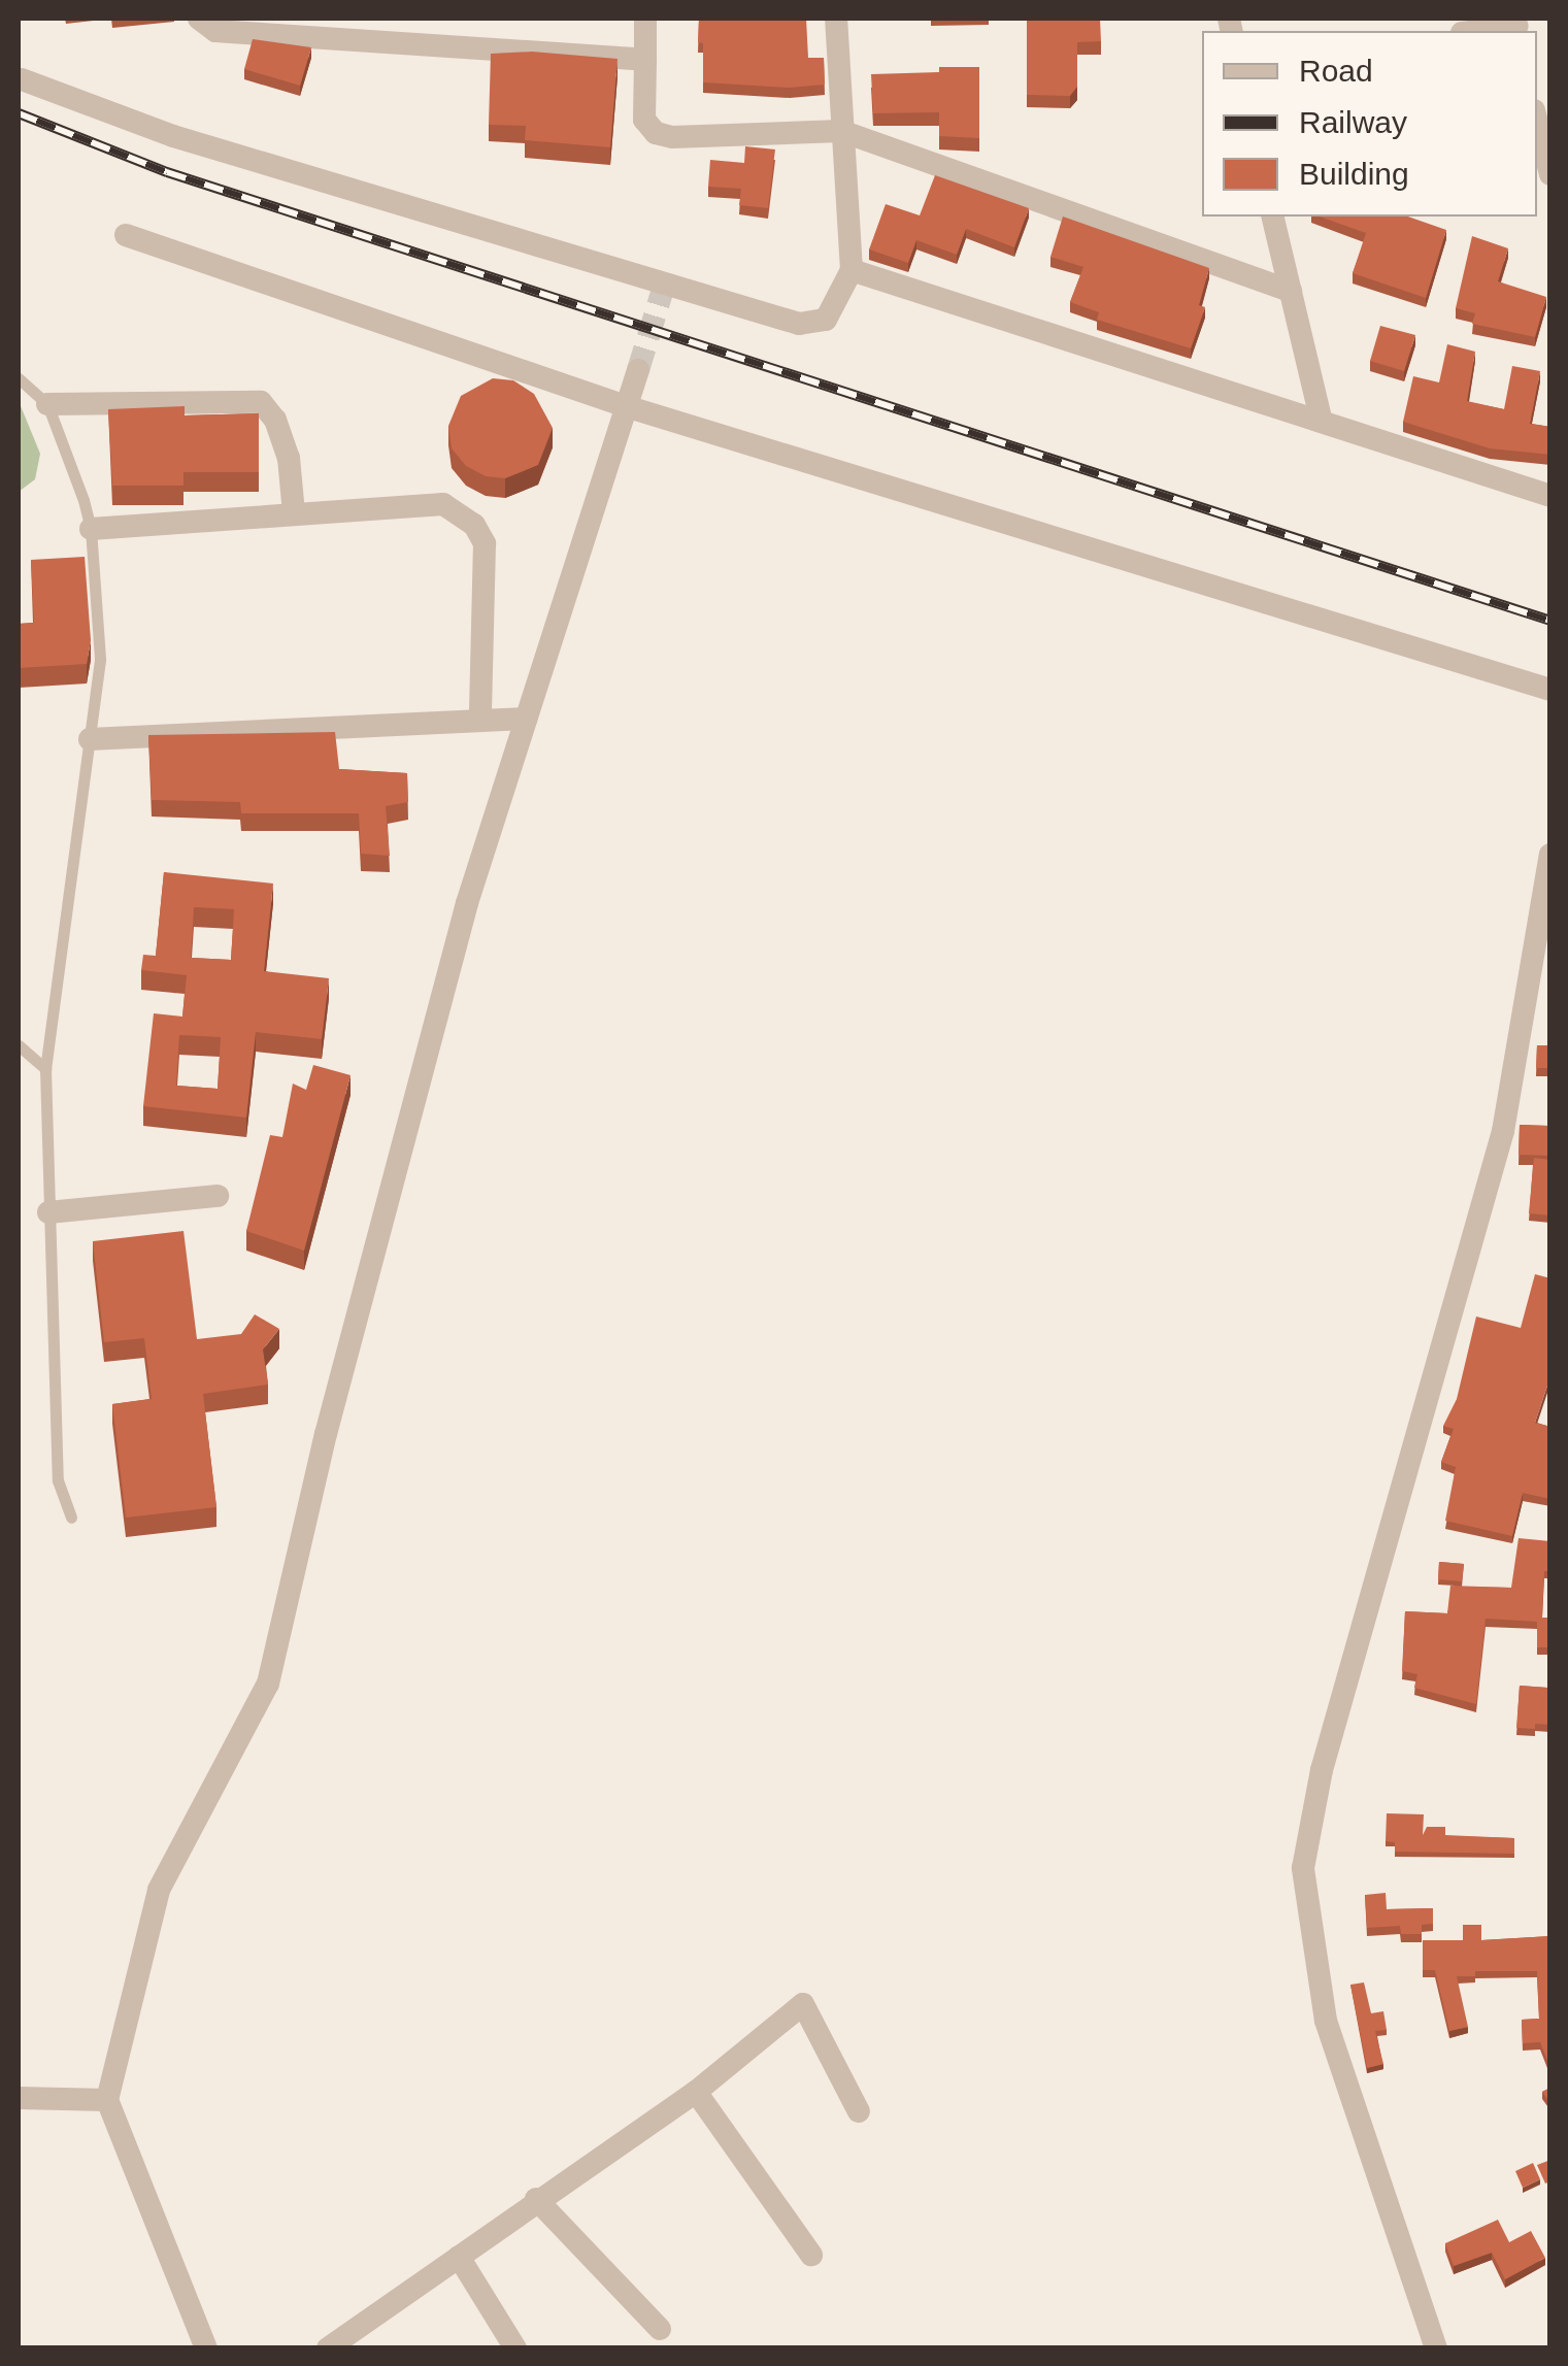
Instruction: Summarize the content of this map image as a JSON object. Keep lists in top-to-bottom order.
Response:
{
  "legend": ["Road", "Railway", "Building"]
}
